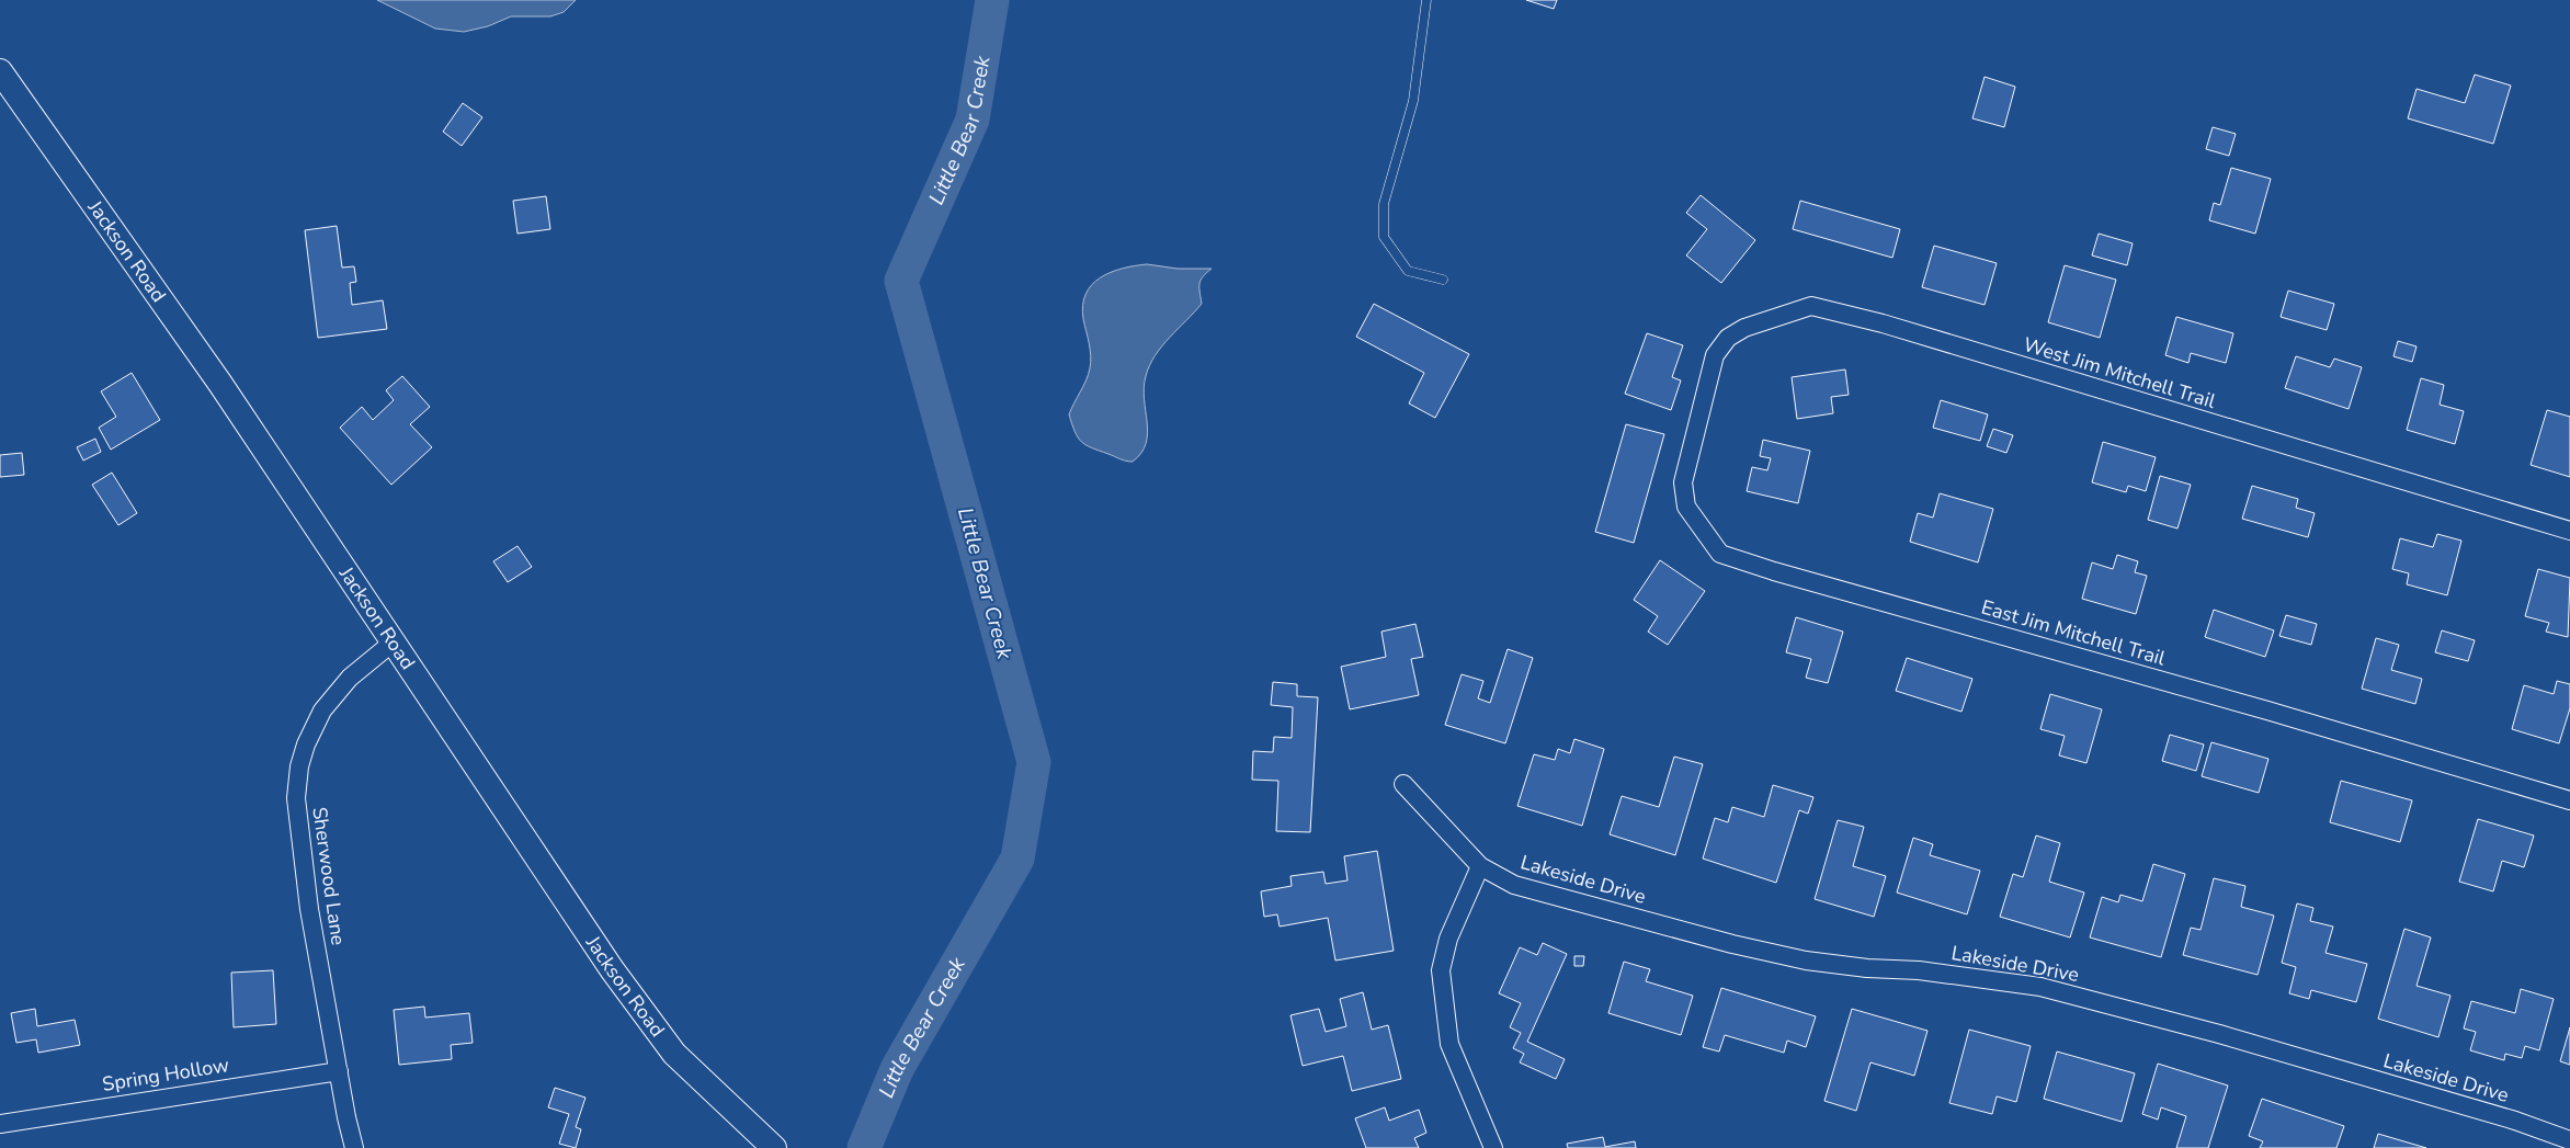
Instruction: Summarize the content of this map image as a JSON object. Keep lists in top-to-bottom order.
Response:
{
  "streets": {
    "main road": ["Jackson Road"],
    "street": [
      "West Jim Mitchell Trail",
      "East Jim Mitchell Trail",
      "Sherwood Lane",
      "Lakeside Drive",
      "Spring Hollow"
    ]
  },
  "crossings": [
    ["Jackson Road", "Sherwood Lane"],
    ["West Jim Mitchell Trail", "East Jim Mitchell Trail"],
    ["Sherwood Lane", "Spring Hollow"]
  ],
  "water": ["Little Bear Creek"]
}
